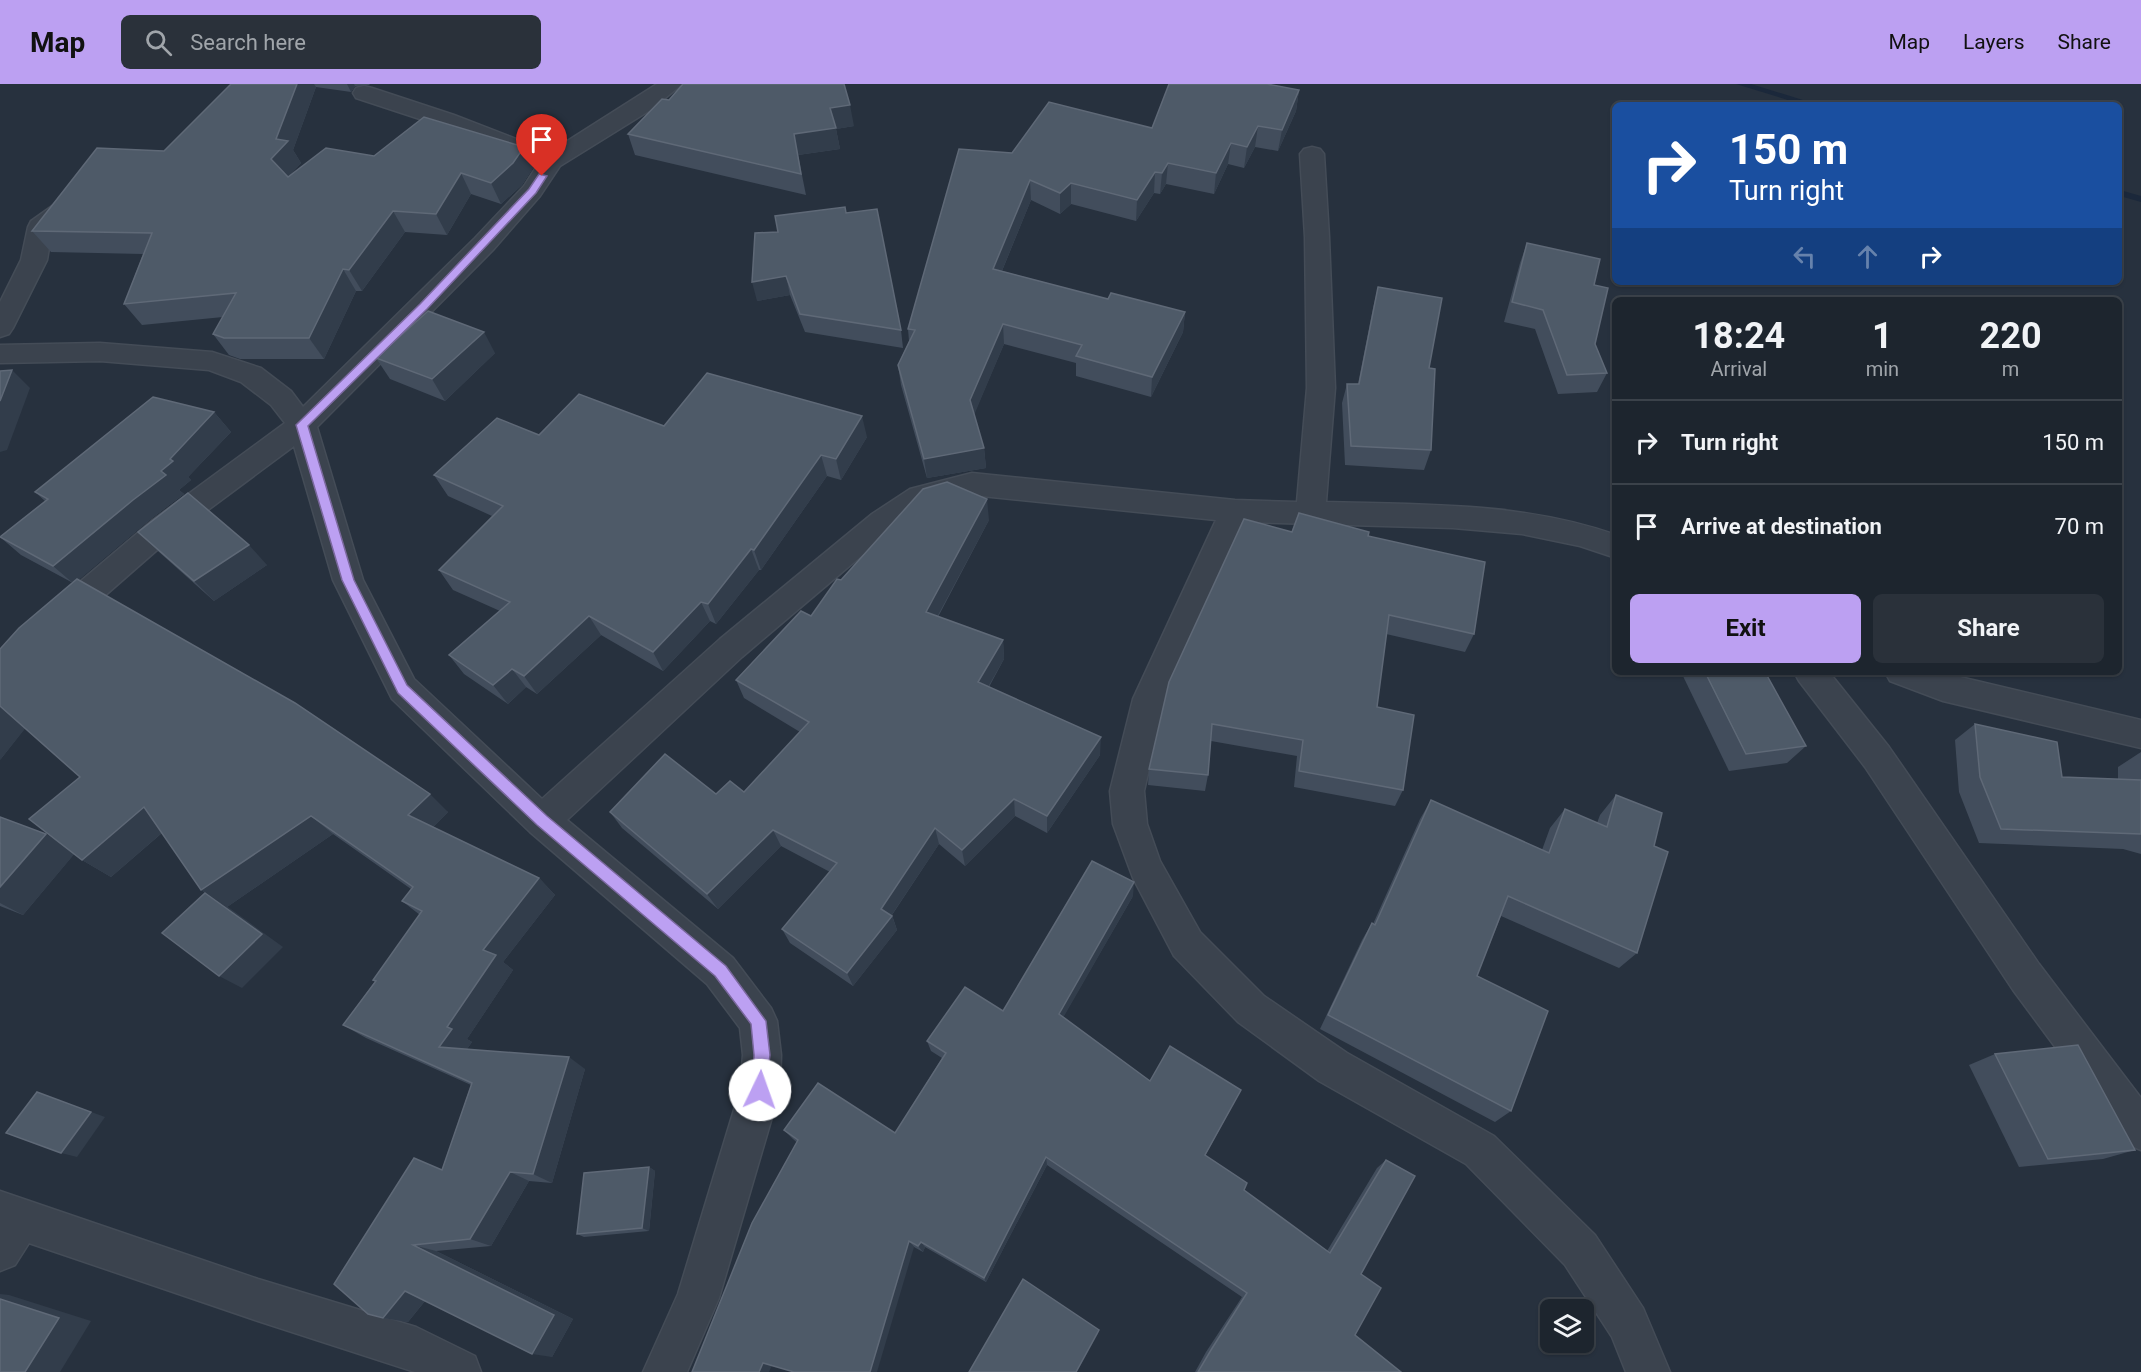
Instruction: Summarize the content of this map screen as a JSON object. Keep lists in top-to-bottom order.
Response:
{
  "page": {
    "header": "Map",
    "search": "Search here",
    "nav": ["Map", "Layers", "Share"],
    "turn": ["150 m", "Turn right"],
    "eta": [
      "18:24",
      "Arrival",
      "1",
      "min",
      "220",
      "m"
    ],
    "list": [
      {
        "name": "Turn right",
        "value": "150 m"
      },
      {
        "name": "Arrive at destination",
        "value": "70 m"
      }
    ],
    "buttons": ["Exit", "Share"]
  }
}
